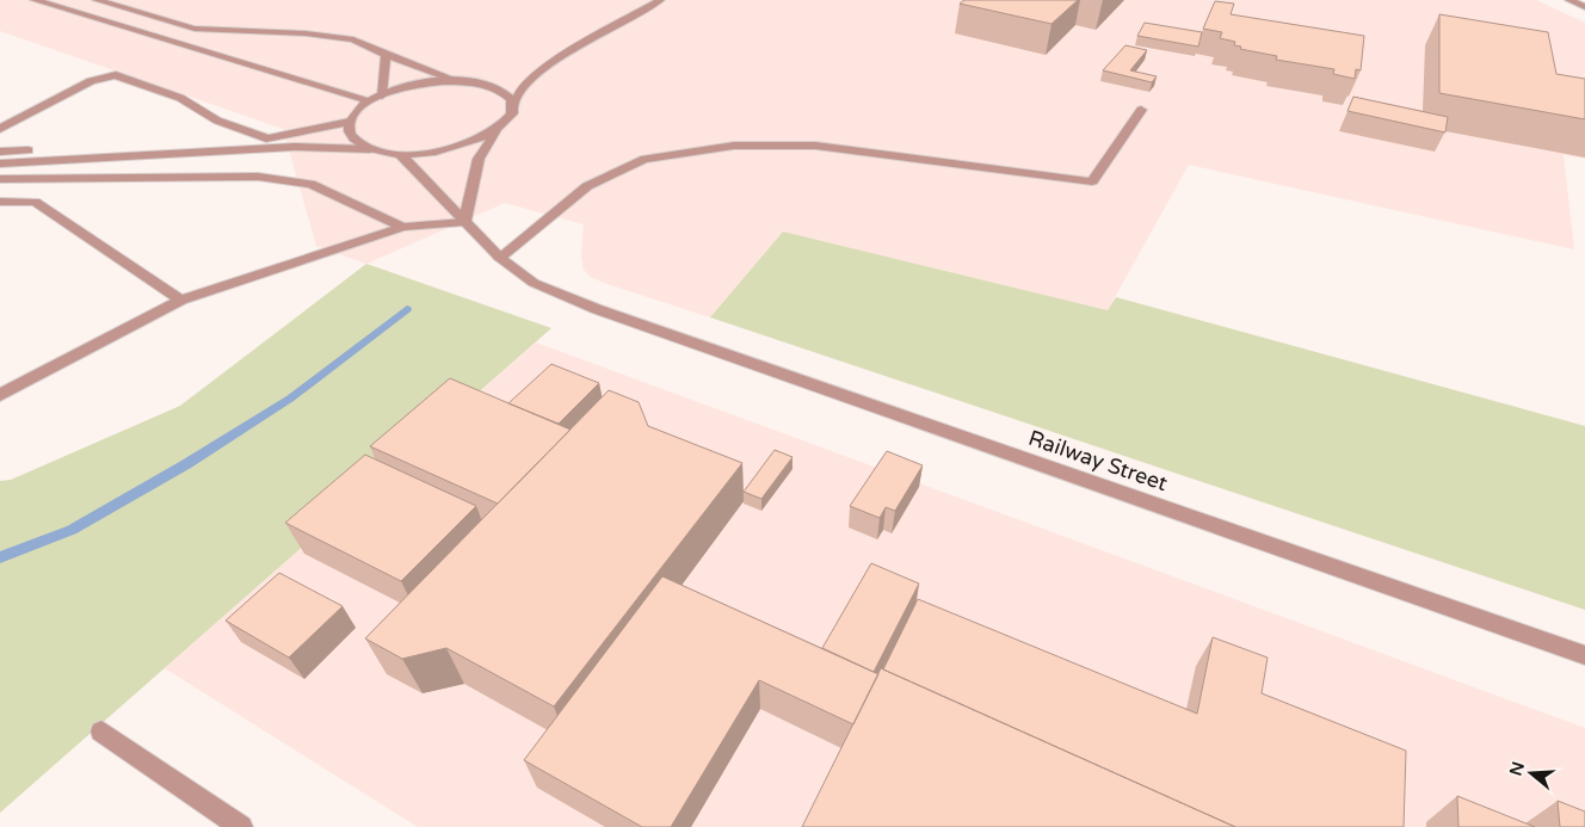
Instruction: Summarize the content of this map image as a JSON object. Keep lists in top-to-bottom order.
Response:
{
  "streets": {
    "street": ["Railway Street"]
  },
  "north": "left"
}
